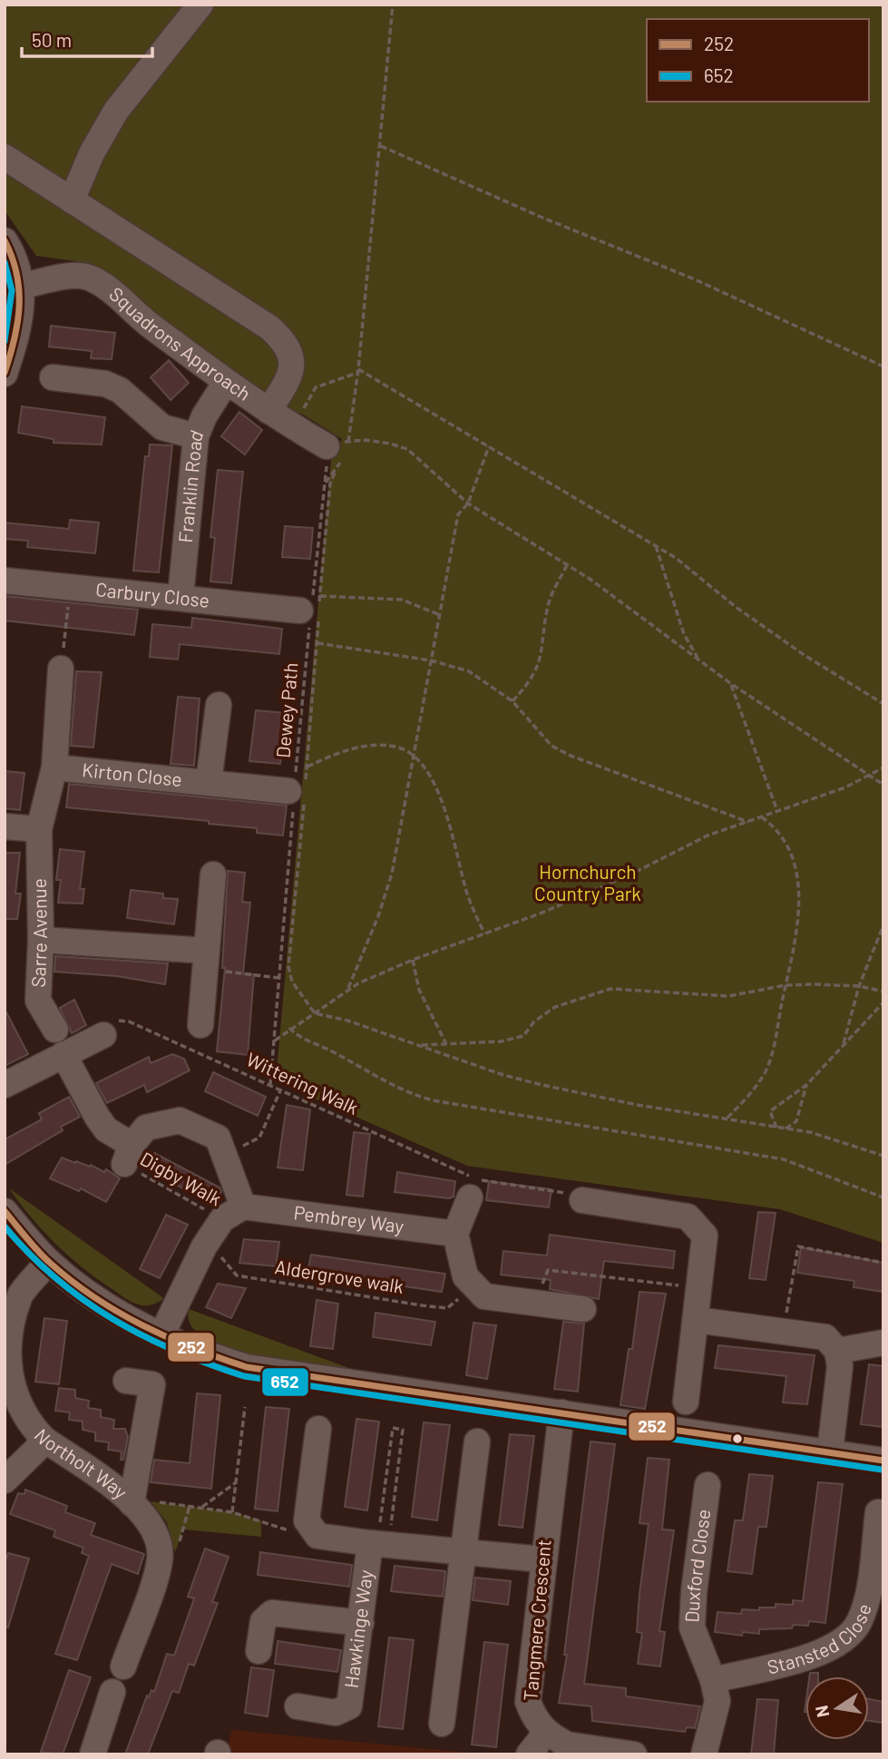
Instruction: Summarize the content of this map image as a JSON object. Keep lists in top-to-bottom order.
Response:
{
  "streets": {
    "street": [
      "Squadrons Approach",
      "Franklin Road",
      "Carbury Close",
      "Kirton Close",
      "Sarre Avenue",
      "Pembrey Way",
      "Northolt Way",
      "Duxford Close",
      "Tangmere Crescent",
      "Hawkinge Way",
      "Stansted Close"
    ],
    "path": [
      "Dewey Path",
      "Wittering Walk",
      "Digby Walk",
      "Aldergrove walk"
    ]
  },
  "crossings": [
    ["Squadrons Approach", "Franklin Road"],
    ["Squadrons Approach", "Dewey Path"],
    ["Franklin Road", "Carbury Close"],
    ["Carbury Close", "Dewey Path"],
    ["Dewey Path", "Kirton Close"],
    ["Dewey Path", "Wittering Walk"],
    ["Kirton Close", "Sarre Avenue"],
    ["Digby Walk", "Pembrey Way"],
    ["Duxford Close", "Stansted Close"]
  ],
  "parks": ["Hornchurch Country Park"],
  "lines": ["transit line 252", "transit line 652"],
  "legend": ["252", "652"],
  "scale_bar": "50 m",
  "north": "left"
}
